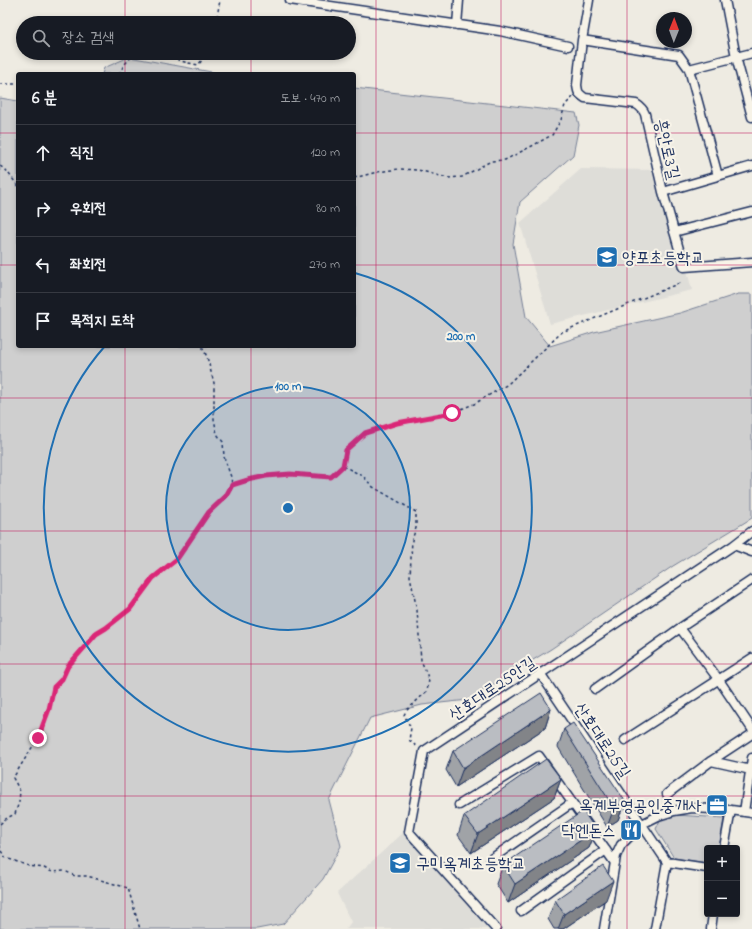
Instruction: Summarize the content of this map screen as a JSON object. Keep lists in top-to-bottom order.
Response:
{
  "streets": {
    "street": ["흥안로3길", "산호대로25안길", "산호대로25길"]
  },
  "crossings": [
    ["산호대로25안길", "산호대로25길"]
  ],
  "places": {
    "school or university": ["양포초등학교", "구미옥계초등학교"],
    "office": ["옥계부영공인중개사"],
    "restaurant": ["닥엔돈스"]
  },
  "north": "top",
  "page": {
    "search": "장소 검색",
    "heading": ["6 분", "도보 · 470 m"],
    "list": [
      ["직진", "120 m"],
      ["우회전", "80 m"],
      ["좌회전", "270 m"],
      "목적지 도착"
    ],
    "map_buttons": ["+", "−"]
  },
  "rings": ["200 m", "100 m"]
}
